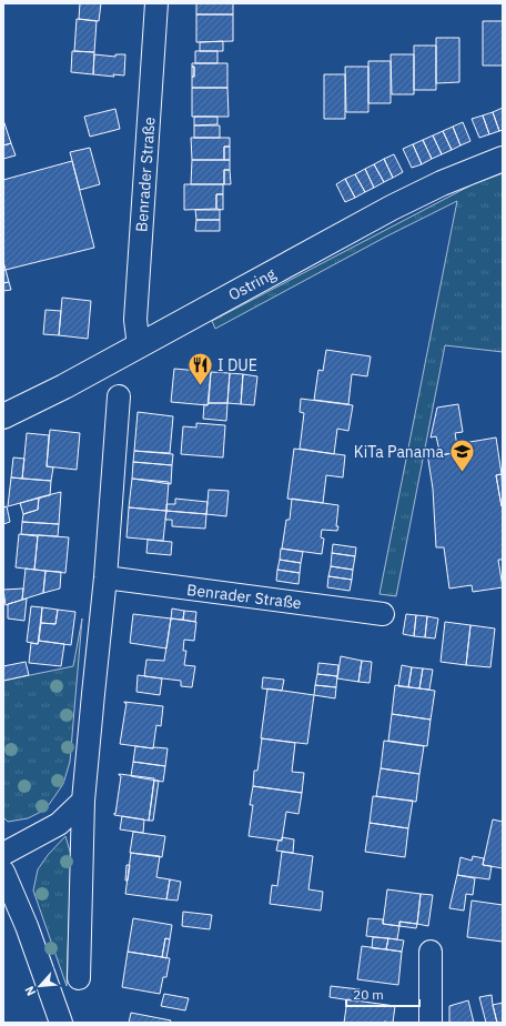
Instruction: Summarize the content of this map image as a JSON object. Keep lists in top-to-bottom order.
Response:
{
  "streets": {
    "main road": ["Ostring"],
    "street": ["Benrader Straße"]
  },
  "crossings": [
    ["Benrader Straße", "Ostring"]
  ],
  "places": {
    "restaurant": ["I DUE"],
    "school or university": ["KiTa Panama"]
  },
  "scale_bar": "20 m",
  "north": "bottom left"
}
